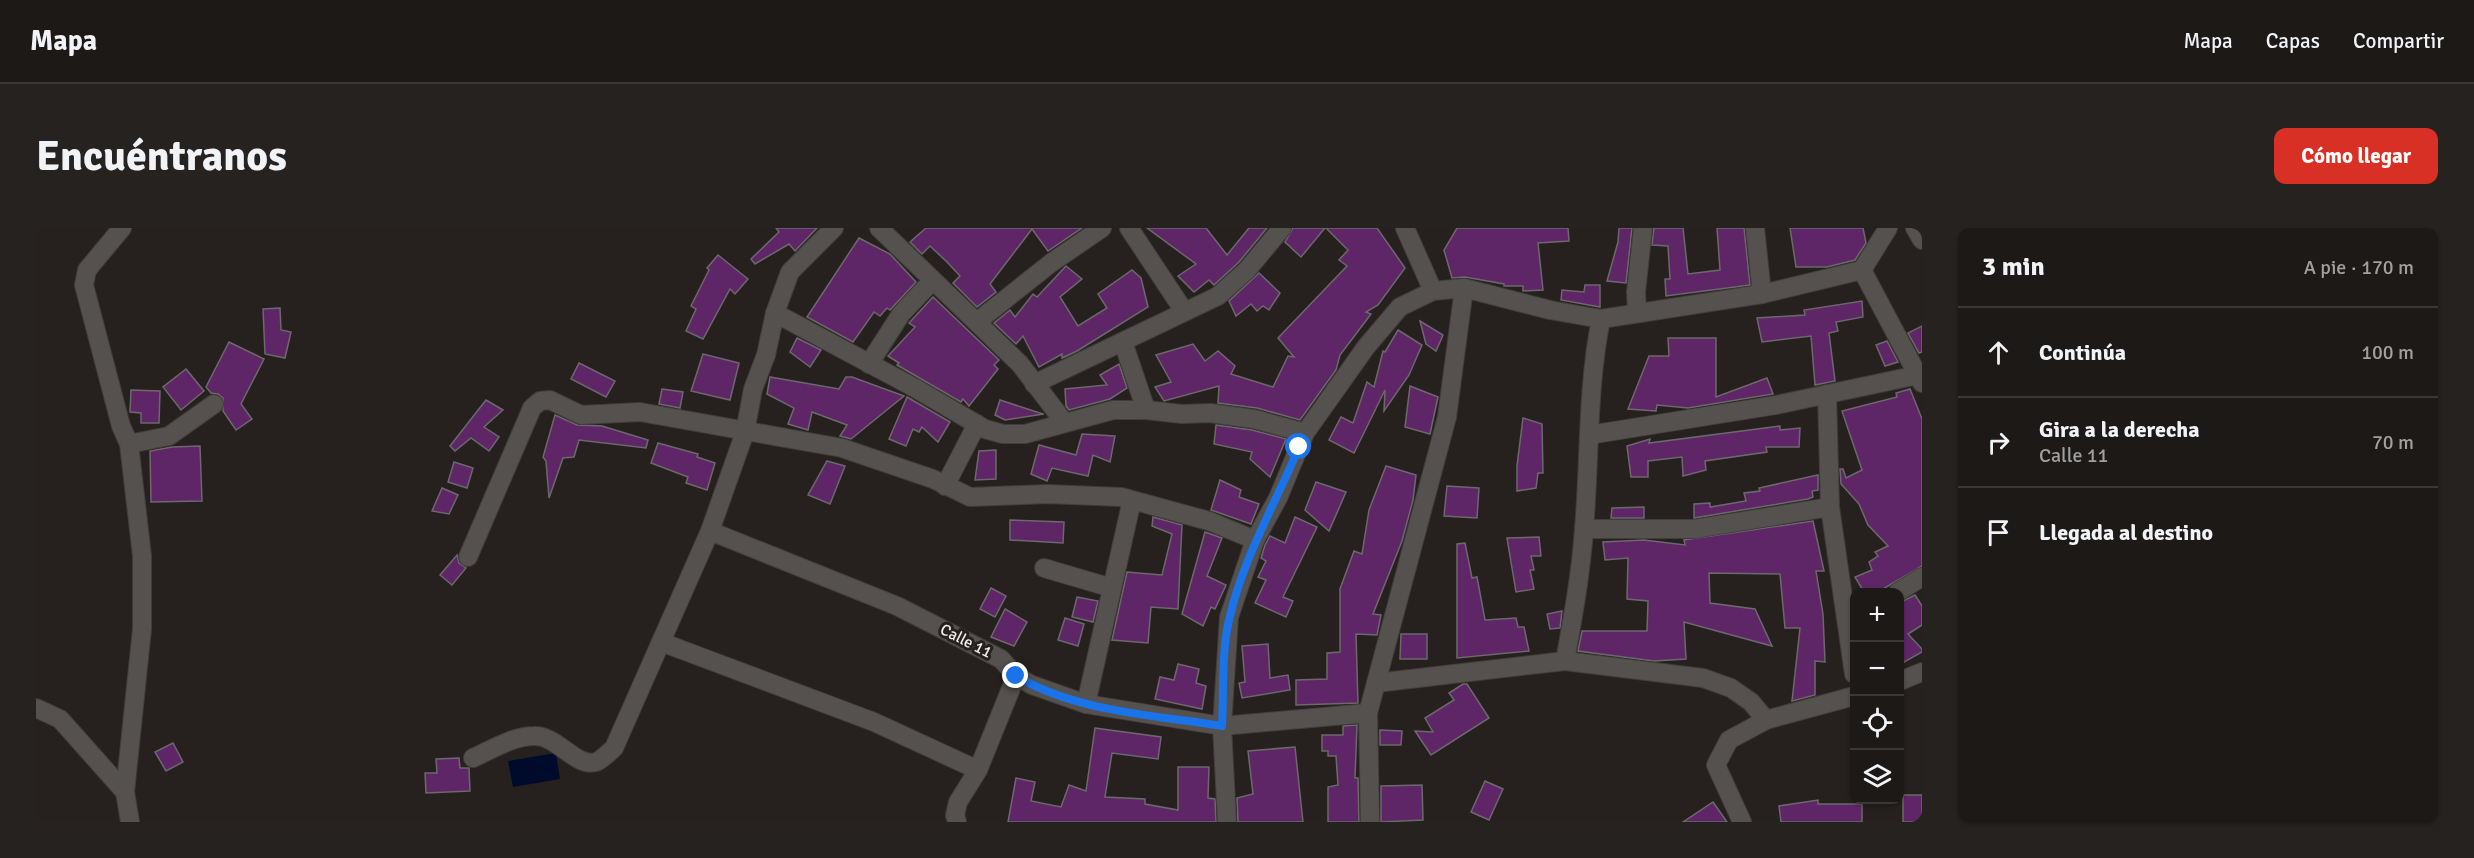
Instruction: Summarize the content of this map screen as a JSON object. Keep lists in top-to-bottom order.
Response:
{
  "streets": {
    "street": ["Calle 11"]
  },
  "page": {
    "header": "Mapa",
    "nav": ["Mapa", "Capas", "Compartir"],
    "buttons": "Cómo llegar",
    "title": "Encuéntranos",
    "heading": ["3 min", "A pie · 170 m"],
    "list": [
      ["Continúa", "100 m"],
      ["Gira a la derecha", "Calle 11", "70 m"],
      "Llegada al destino"
    ],
    "map_buttons": ["+", "−"]
  }
}
